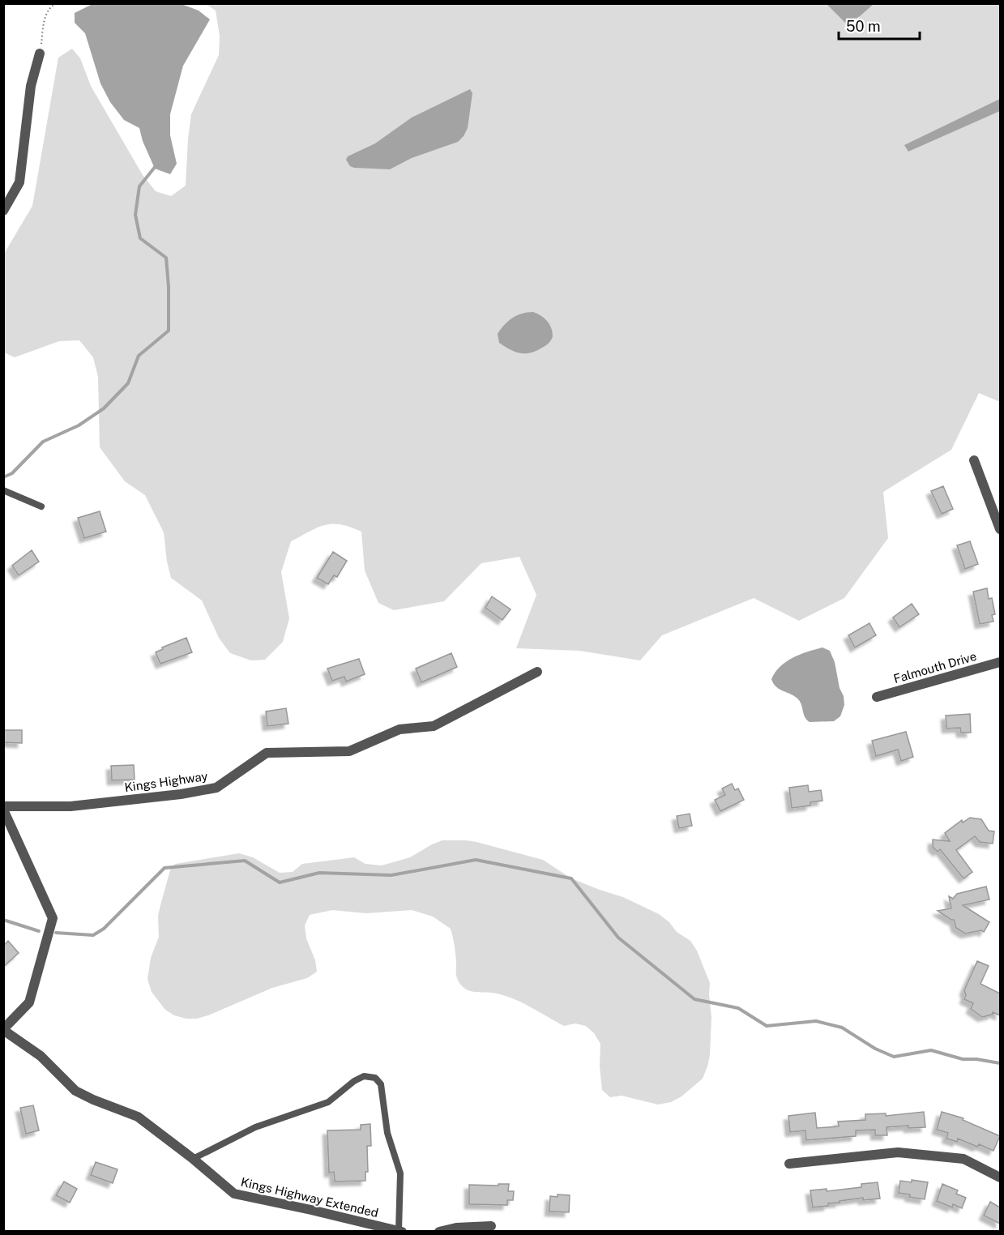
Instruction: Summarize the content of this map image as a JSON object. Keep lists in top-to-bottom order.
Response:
{
  "streets": {
    "street": ["Falmouth Drive", "Kings Highway", "Kings Highway Extended"]
  },
  "crossings": [
    ["Kings Highway", "Kings Highway Extended"]
  ],
  "scale_bar": "50 m"
}
